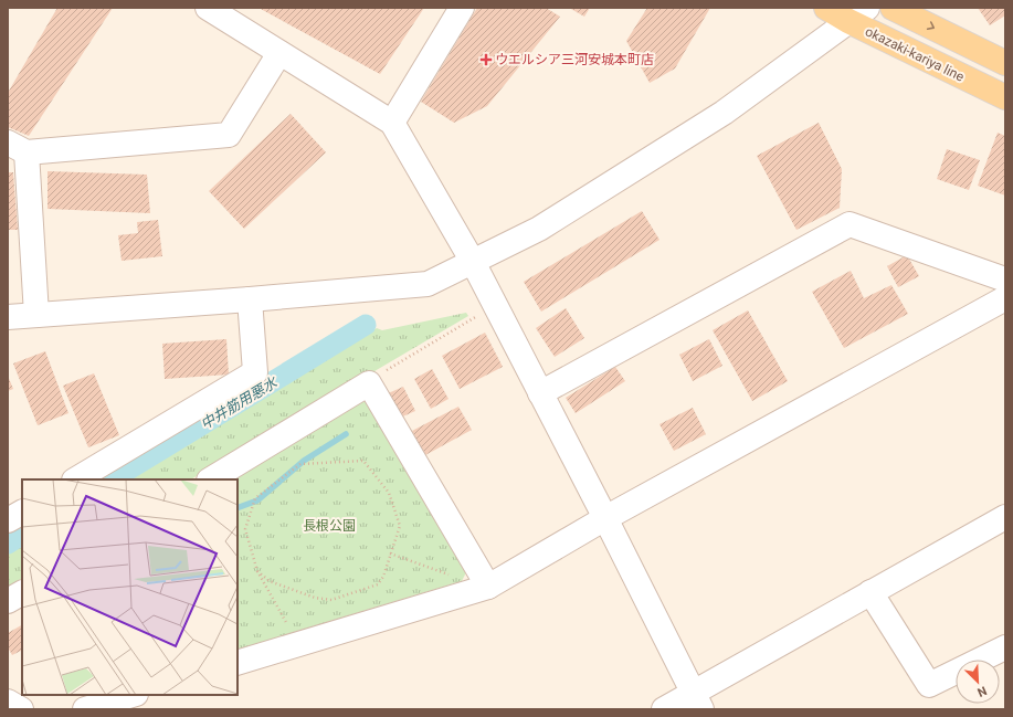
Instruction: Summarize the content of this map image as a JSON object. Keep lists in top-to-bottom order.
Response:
{
  "streets": {
    "main road": ["okazaki-kariya line"]
  },
  "water": ["中井筋用悪水"],
  "parks": ["長根公園"],
  "places": {
    "health": ["ウエルシア三河安城本町店"]
  },
  "north": "bottom right"
}
